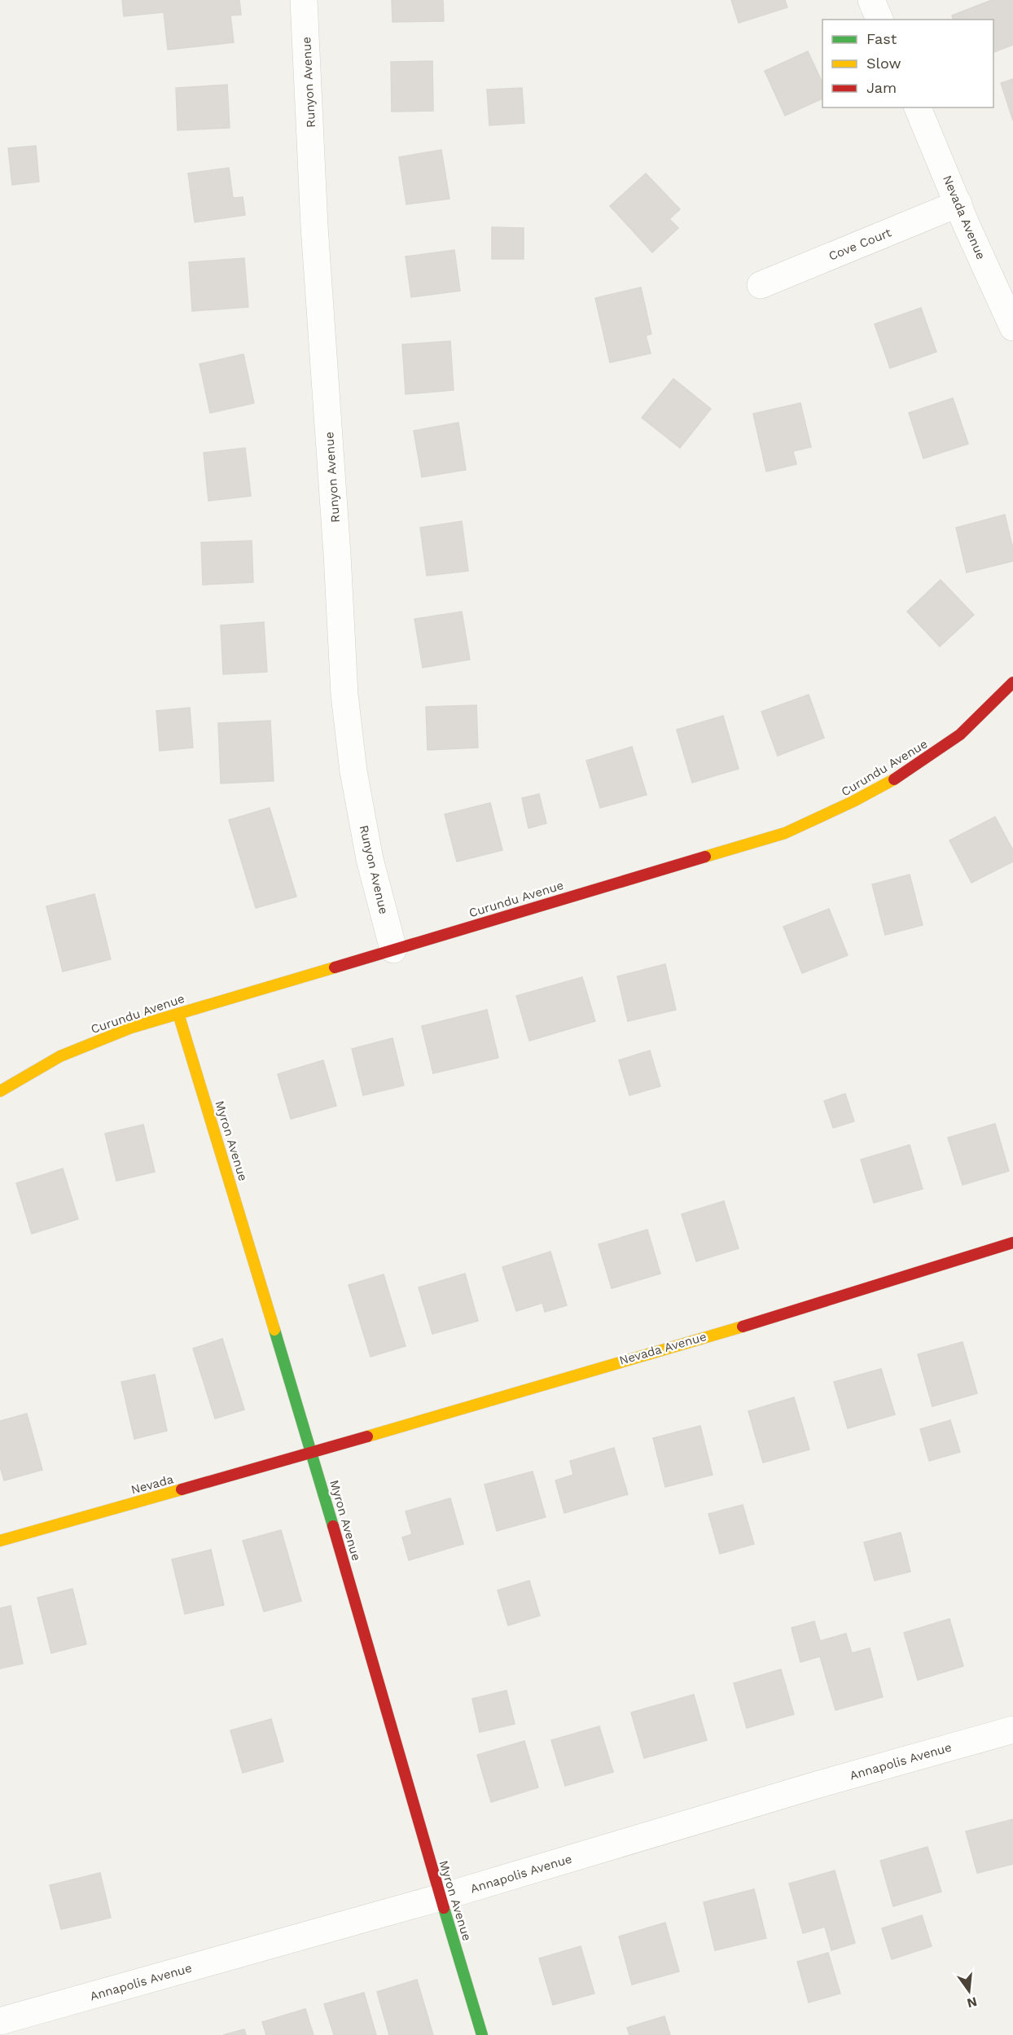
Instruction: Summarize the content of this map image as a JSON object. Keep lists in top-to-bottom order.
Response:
{
  "streets": {
    "street": [
      "Runyon Avenue",
      "Nevada Avenue",
      "Cove Court",
      "Curundu Avenue",
      "Myron Avenue",
      "Nevada",
      "Annapolis Avenue"
    ]
  },
  "crossings": [
    ["Runyon Avenue", "Curundu Avenue"],
    ["Nevada Avenue", "Cove Court"],
    ["Nevada Avenue", "Myron Avenue"],
    ["Nevada Avenue", "Nevada"],
    ["Curundu Avenue", "Myron Avenue"],
    ["Myron Avenue", "Nevada"],
    ["Myron Avenue", "Annapolis Avenue"]
  ],
  "legend": ["Fast", "Slow", "Jam"],
  "north": "bottom"
}
